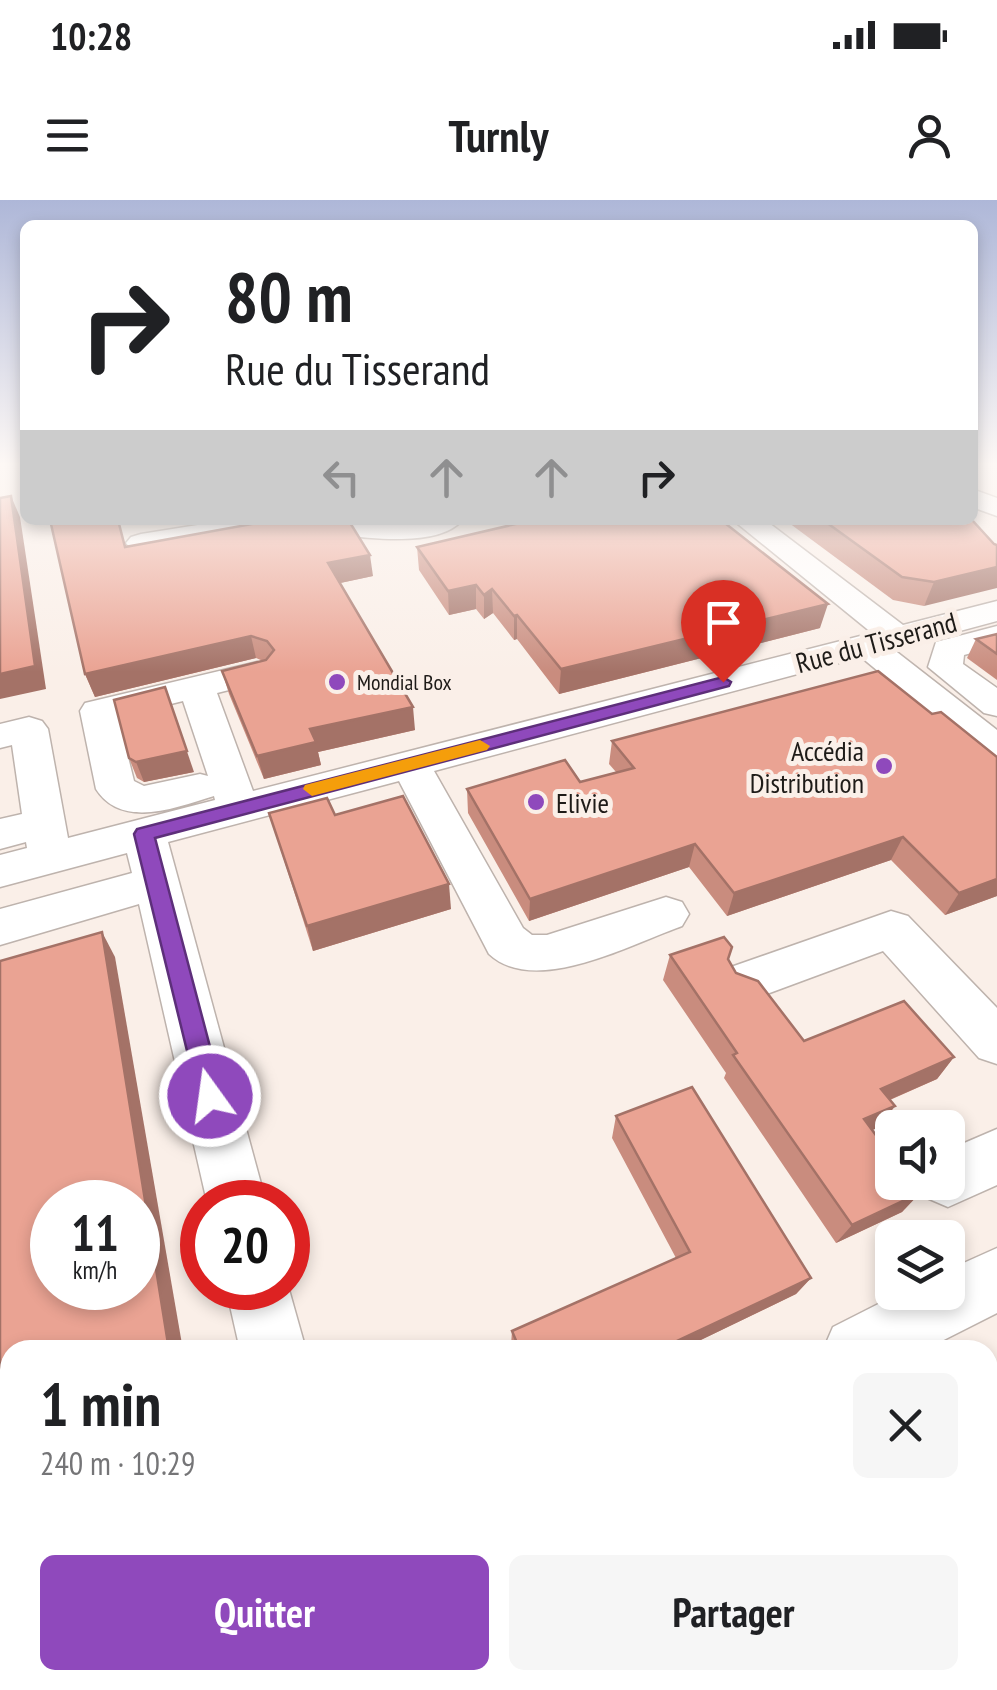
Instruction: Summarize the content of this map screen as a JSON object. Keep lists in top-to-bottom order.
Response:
{
  "streets": {
    "street": ["Rue du Tisserand"]
  },
  "places": ["Mondial Box", "Accédia Distribution", "Elivie"],
  "page": {
    "status": "10:28",
    "header": "Turnly",
    "turn": ["80 m", "Rue du Tisserand"],
    "speed": "11 km/h",
    "limit": "20",
    "heading": ["1 min", "240 m · 10:29"],
    "buttons": ["Quitter", "Partager"]
  }
}
